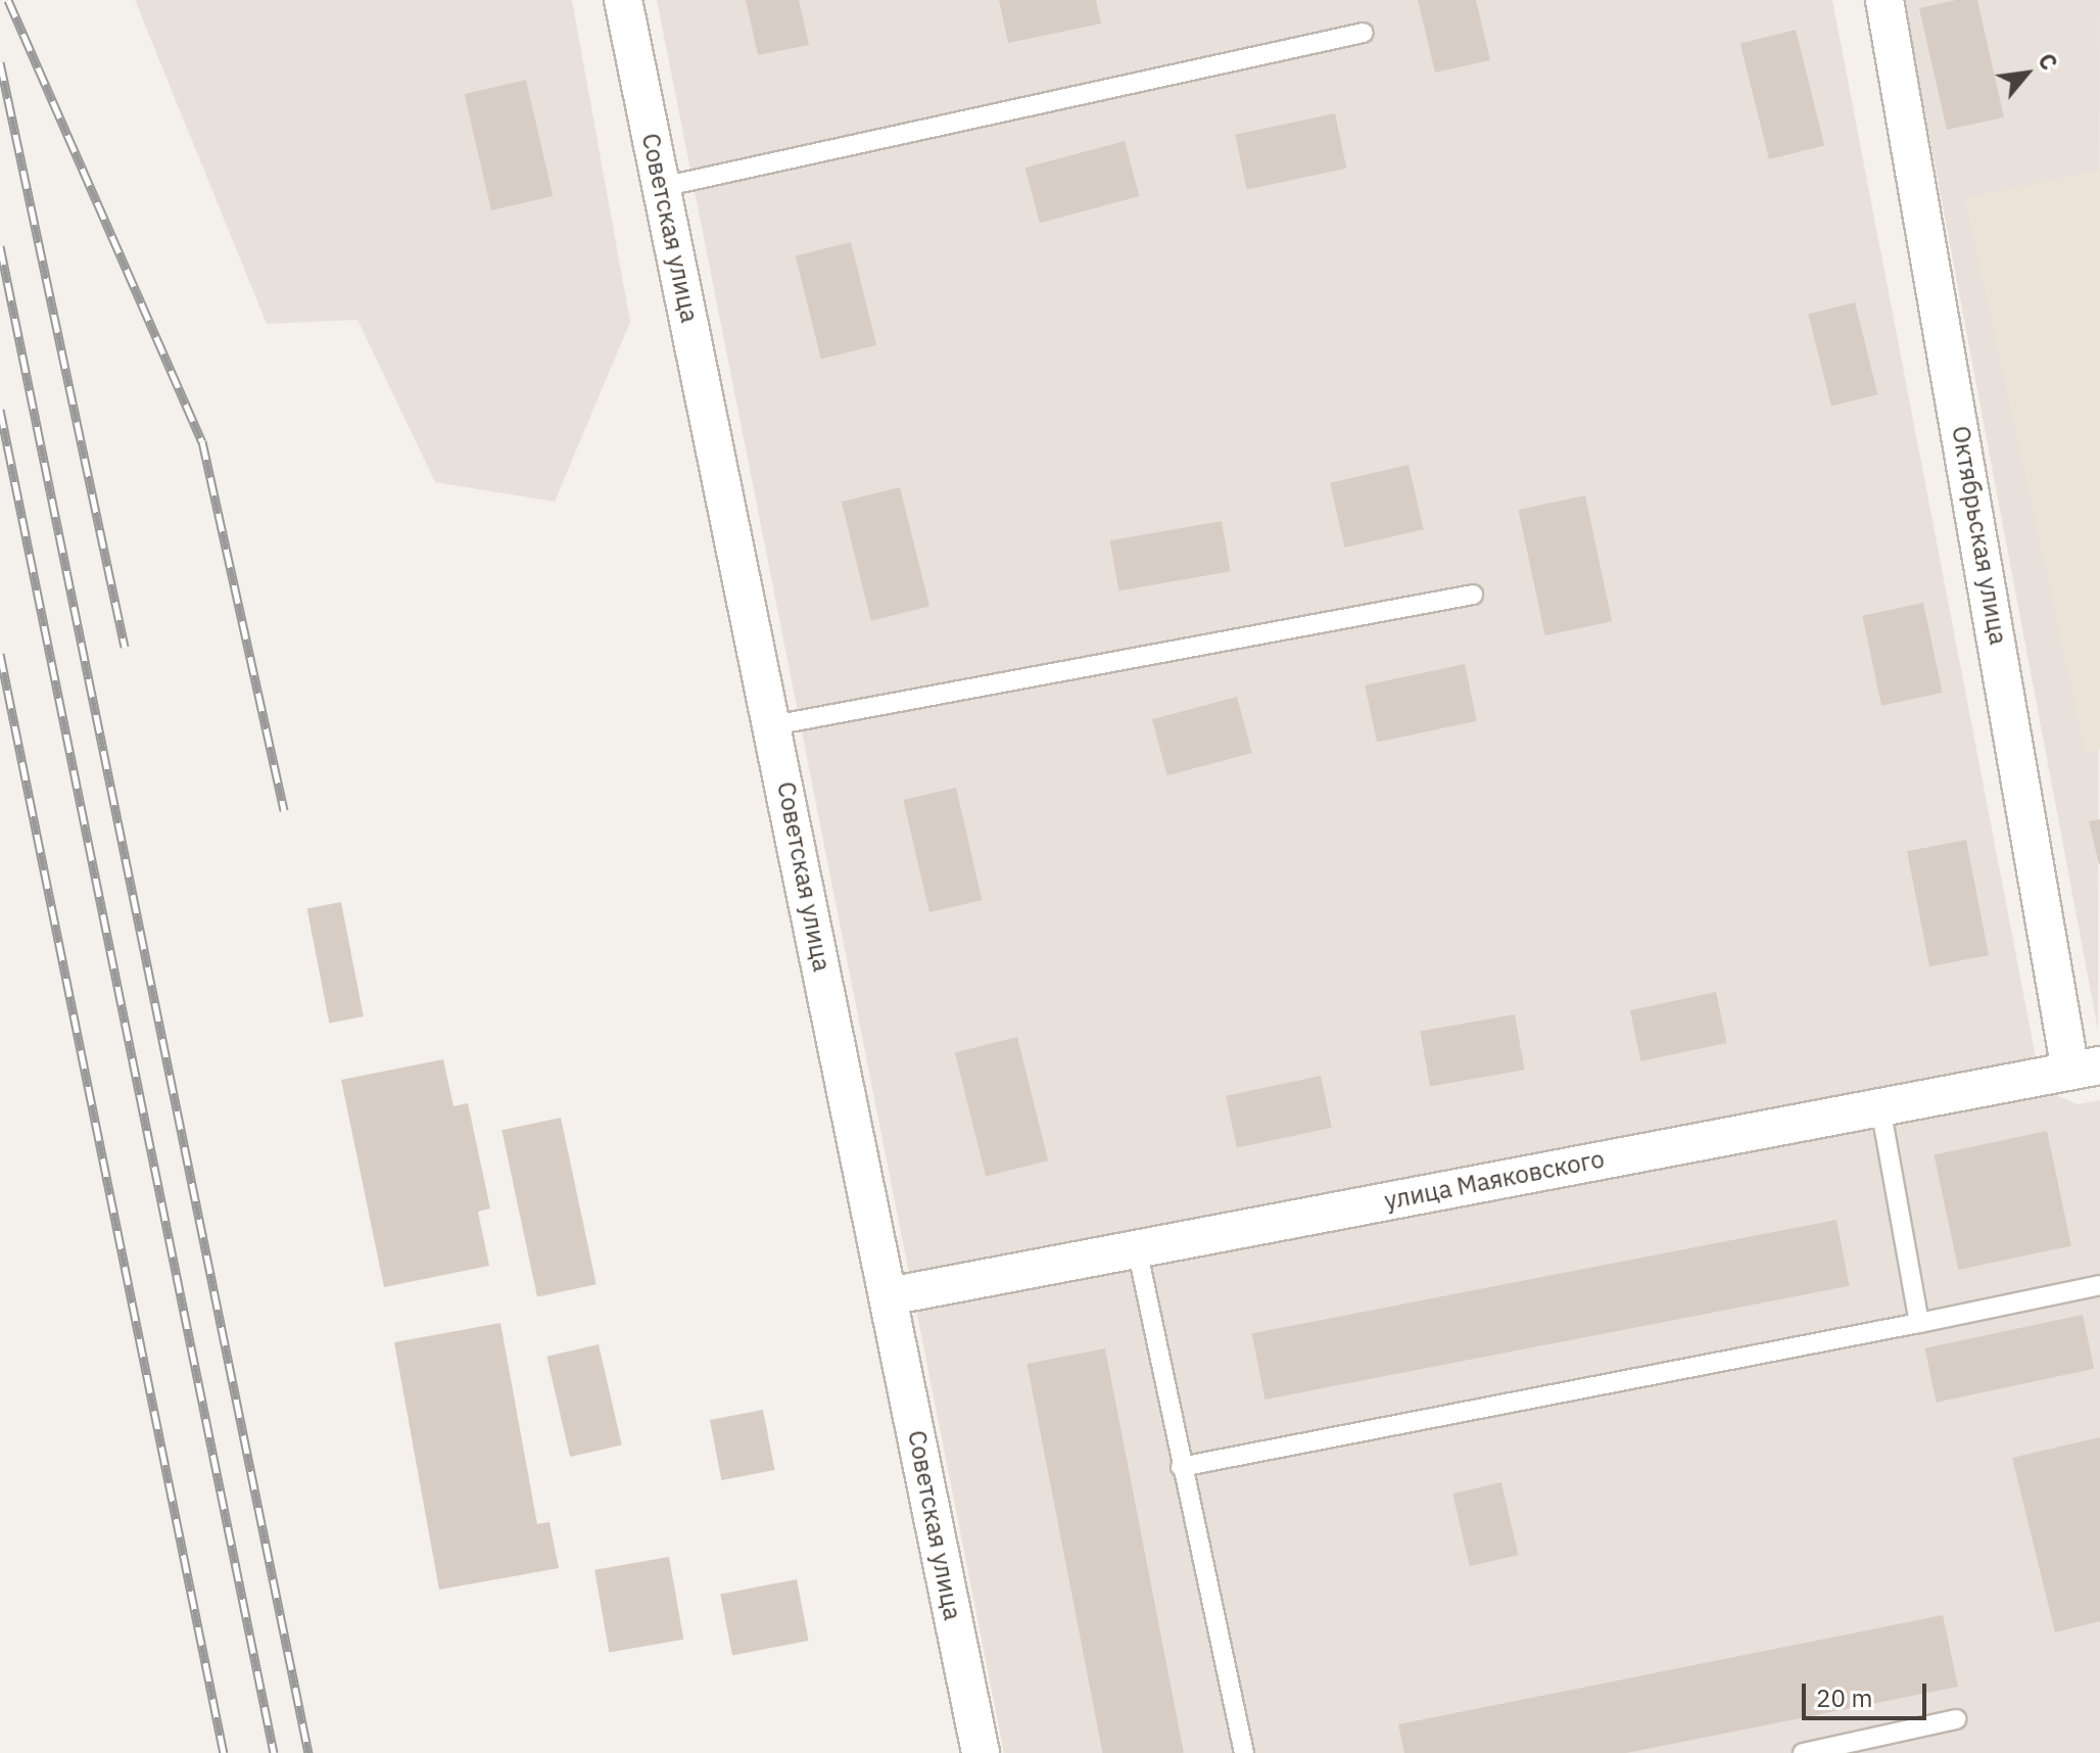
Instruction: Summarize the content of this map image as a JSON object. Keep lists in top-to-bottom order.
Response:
{
  "streets": {
    "street": ["Советская улица", "Октябрьская улица", "улица Маяковского"]
  },
  "crossings": [
    ["Советская улица", "улица Маяковского"],
    ["Октябрьская улица", "улица Маяковского"]
  ],
  "scale_bar": "20 m",
  "north": "top right"
}
